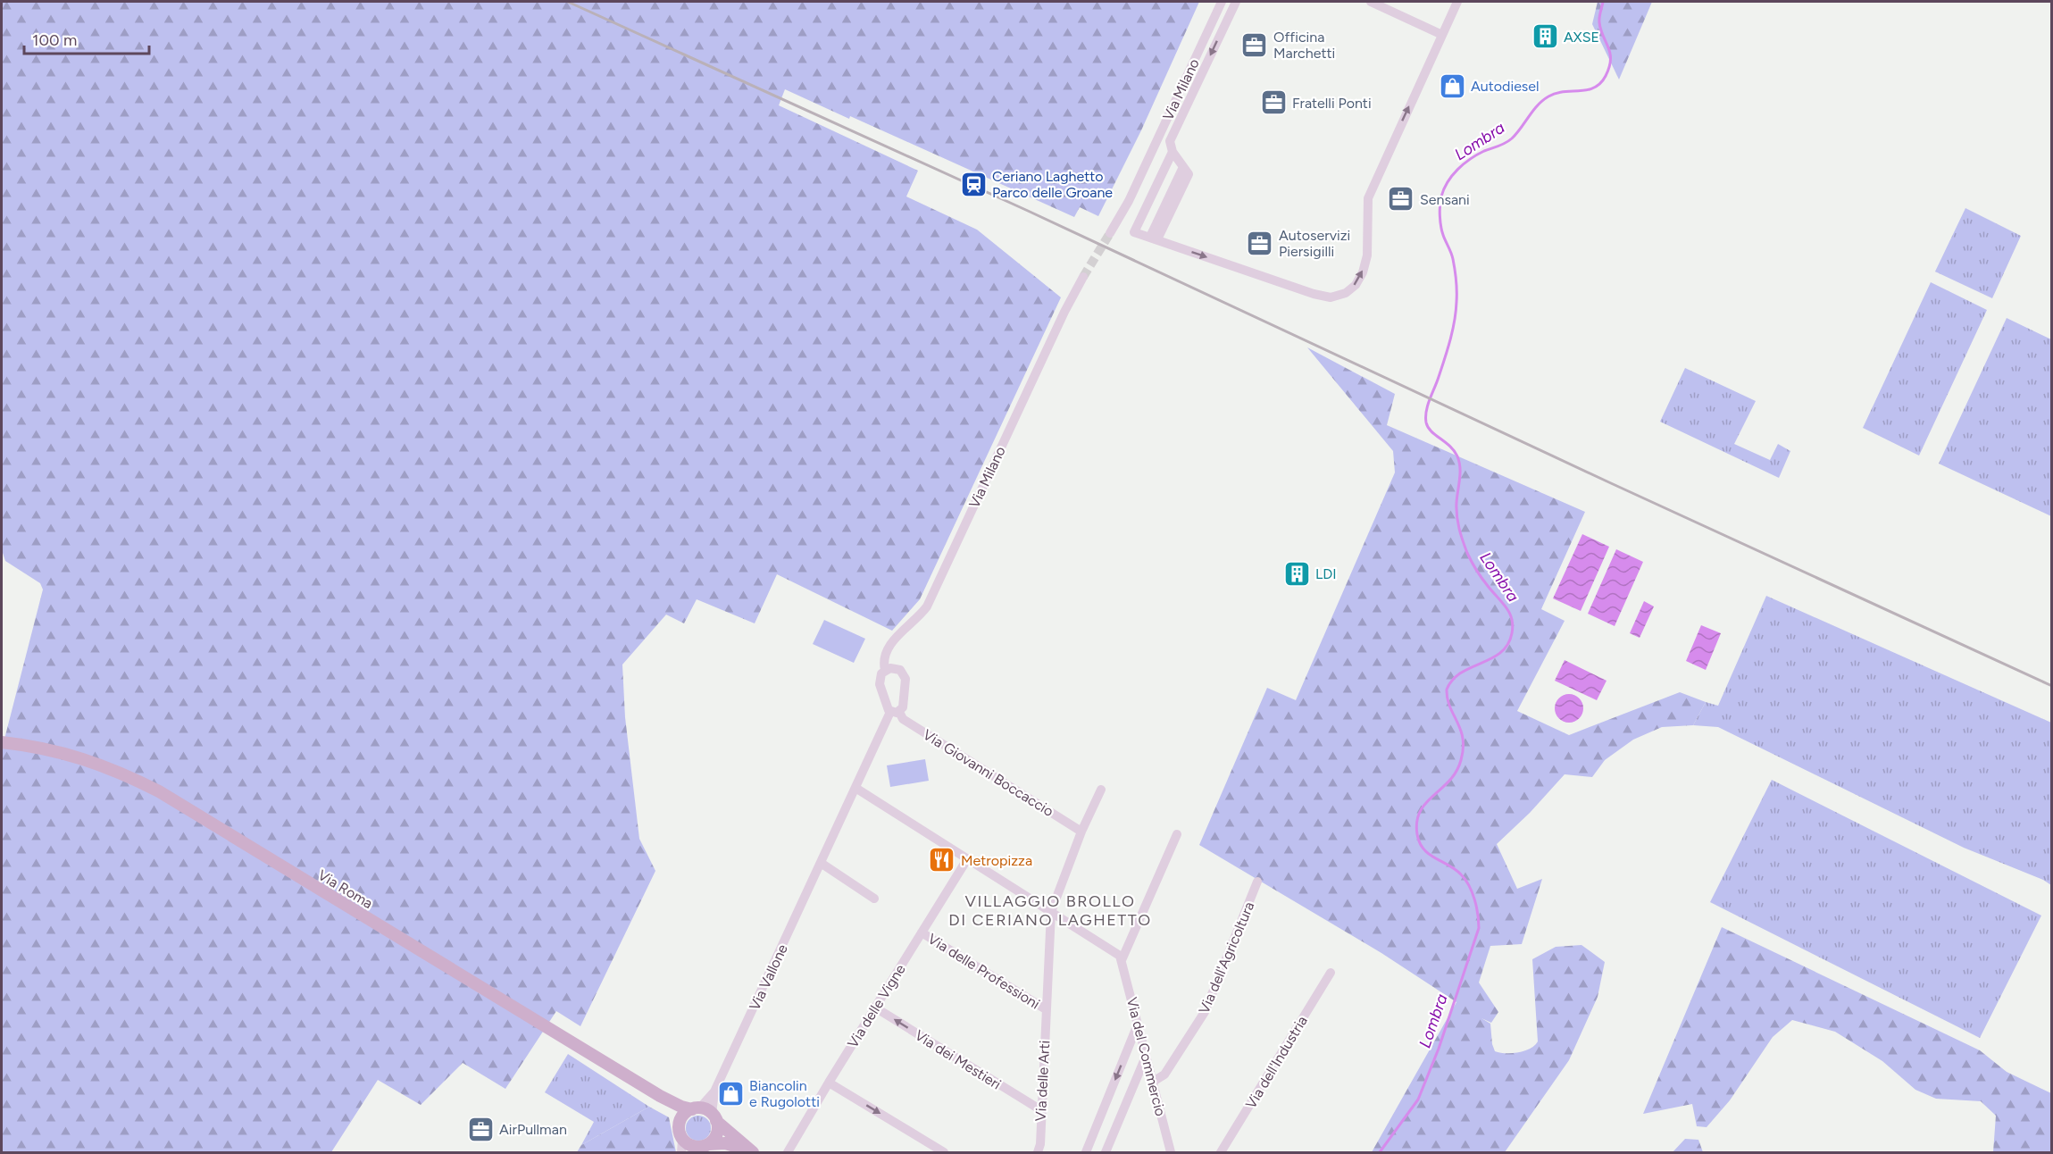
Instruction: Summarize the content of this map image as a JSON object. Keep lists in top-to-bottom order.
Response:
{
  "streets": {
    "main road": ["Via Roma"],
    "street": [
      "Via Milano",
      "Via Giovanni Boccaccio",
      "Via dell'Agricoltura",
      "Via delle Professioni",
      "Via Vallone",
      "Via delle Vigne",
      "Via del Commercio",
      "Via dei Mestieri",
      "Via dell'Industria",
      "Via delle Arti"
    ]
  },
  "crossings": [
    ["Via Milano", "Via Giovanni Boccaccio"],
    ["Via Giovanni Boccaccio", "Via delle Arti"],
    ["Via Roma", "Via Vallone"],
    ["Via dell'Agricoltura", "Via del Commercio"],
    ["Via delle Professioni", "Via delle Vigne"],
    ["Via delle Professioni", "Via delle Arti"],
    ["Via delle Vigne", "Via dei Mestieri"],
    ["Via dei Mestieri", "Via delle Arti"]
  ],
  "one_way": ["Via dei Mestieri"],
  "districts": ["VILLAGGIO BROLLO DI CERIANO LAGHETTO"],
  "water": ["Lombra"],
  "places": {
    "building": ["AXSE", "LDI"],
    "office": [
      "Officina Marchetti",
      "Fratelli Ponti",
      "Sensani",
      "Autoservizi Piersigilli",
      "AirPullman"
    ],
    "shop": ["Autodiesel", "Biancolin e Rugolotti"],
    "station": ["Ceriano Laghetto Parco delle Groane"],
    "restaurant": ["Metropizza"]
  },
  "scale_bar": "100 m"
}
